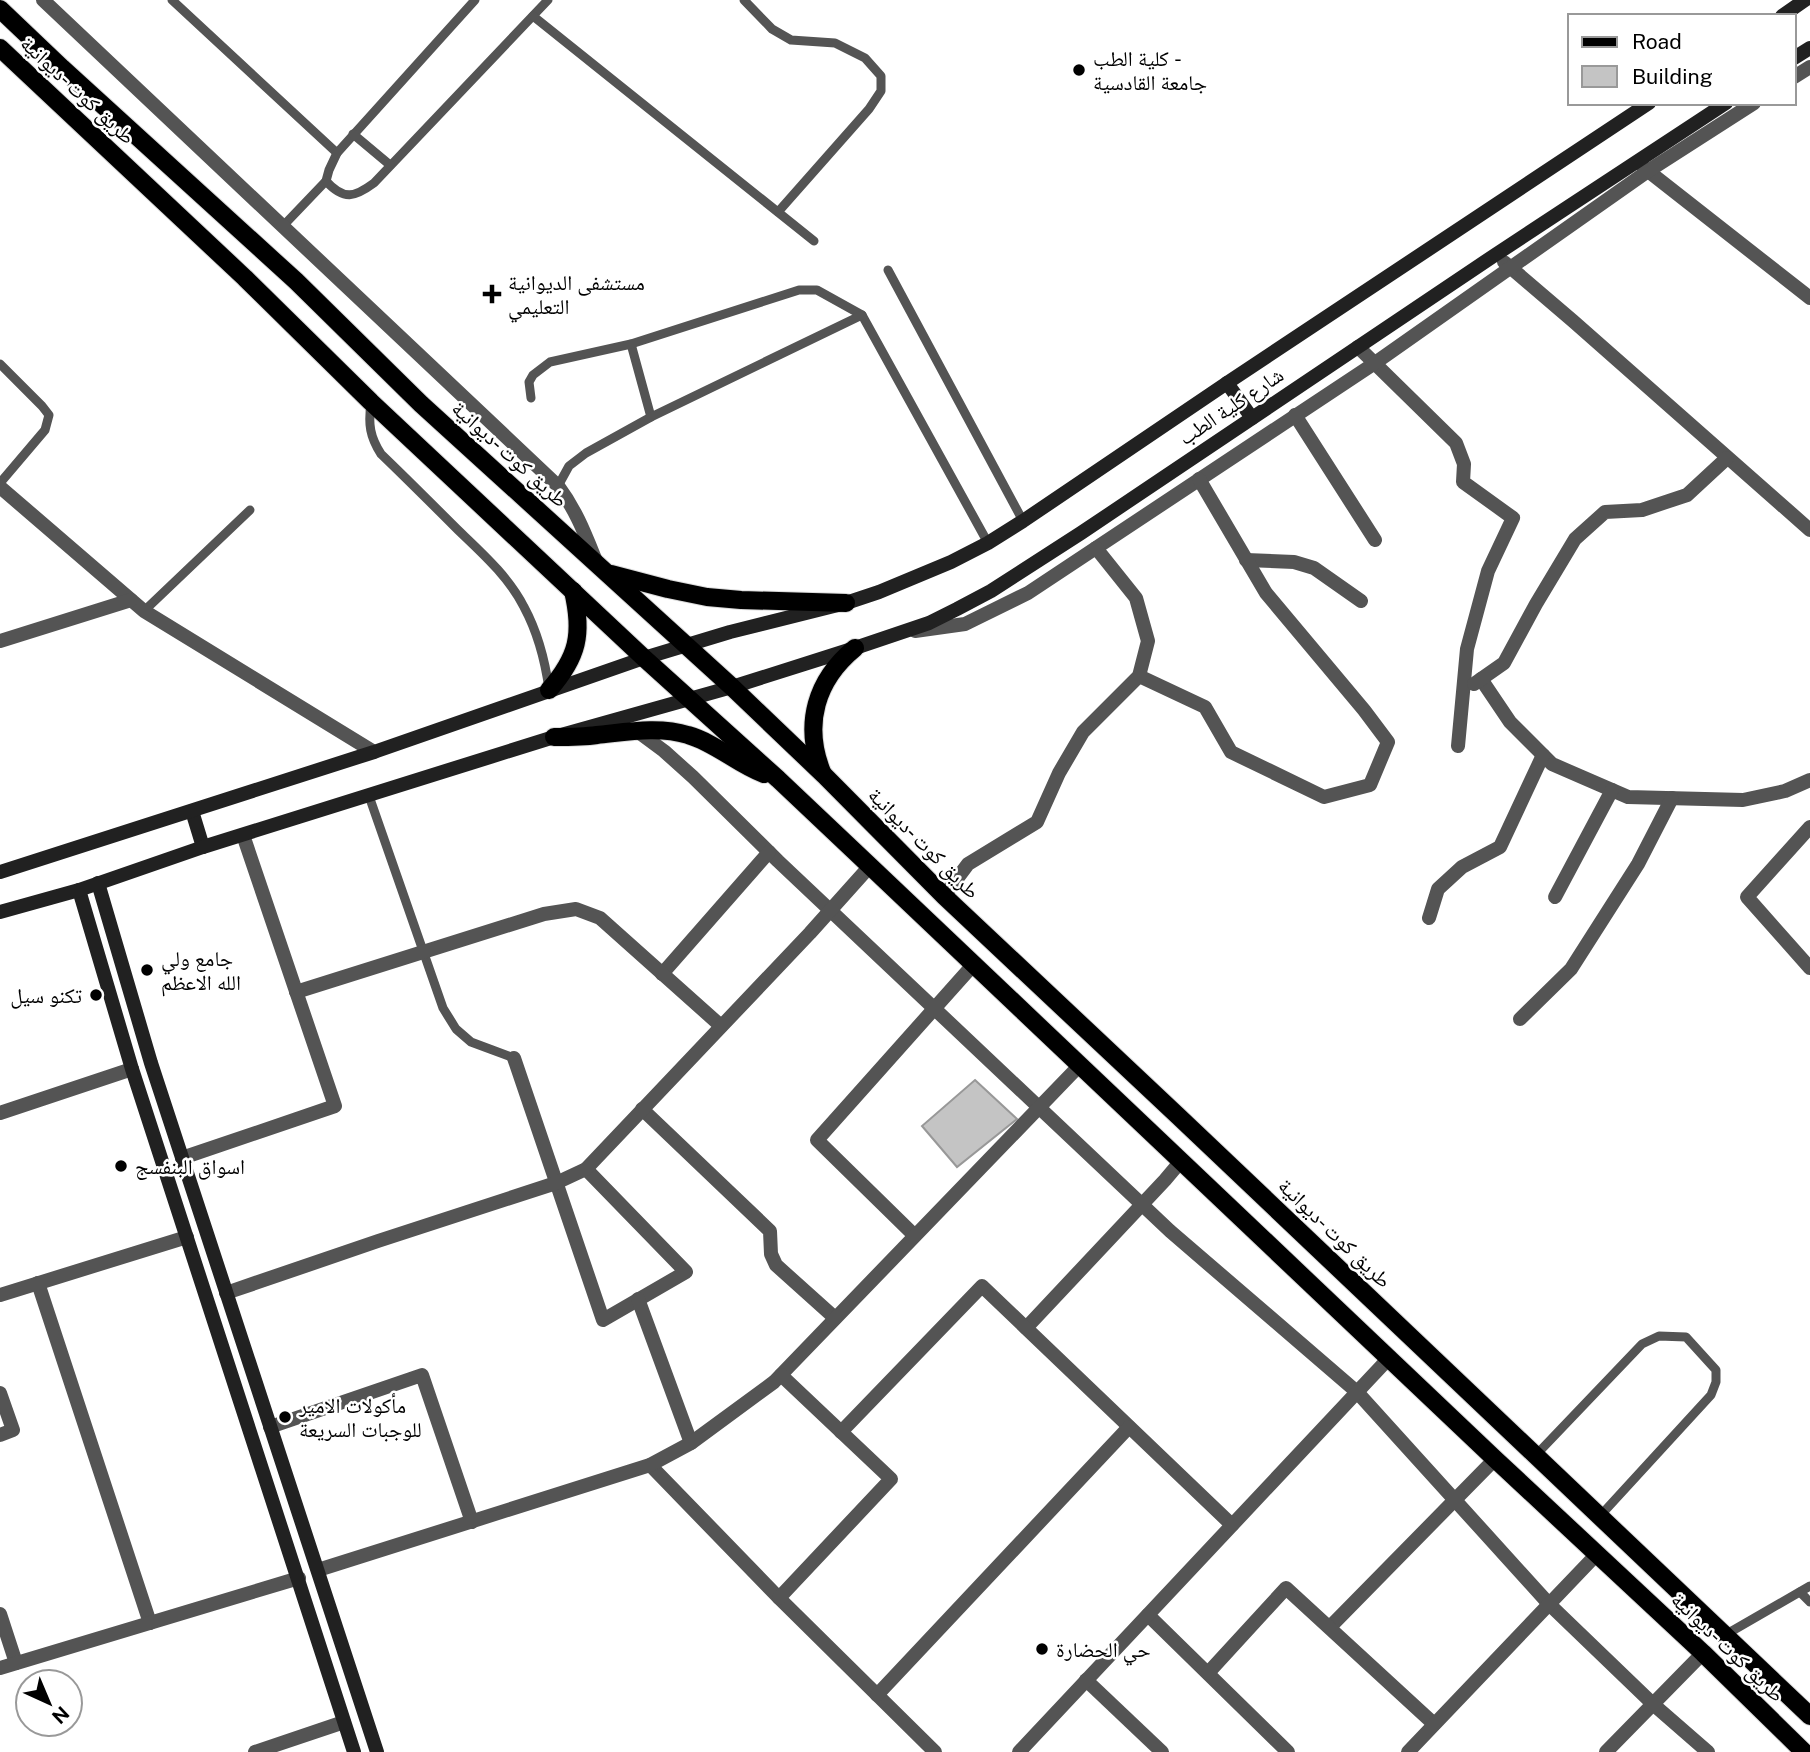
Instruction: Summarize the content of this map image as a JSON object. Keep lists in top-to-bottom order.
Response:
{
  "streets": {
    "main road": ["طريق كوت -ديوانية", "شارع كلية الطب"]
  },
  "crossings": [
    ["طريق كوت -ديوانية", "شارع كلية الطب"]
  ],
  "places": {
    "other": [
      "كلية الطب - جامعة القادسية",
      "جامع ولي الله الاعظم",
      "تكنو سيل",
      "اسواق البنفسج",
      "مأكولات الامير للوجبات السريعة",
      "حي الحضارة"
    ],
    "health": ["مستشفى الديوانية التعليمي"]
  },
  "legend": ["Road", "Building"],
  "north": "bottom right"
}
